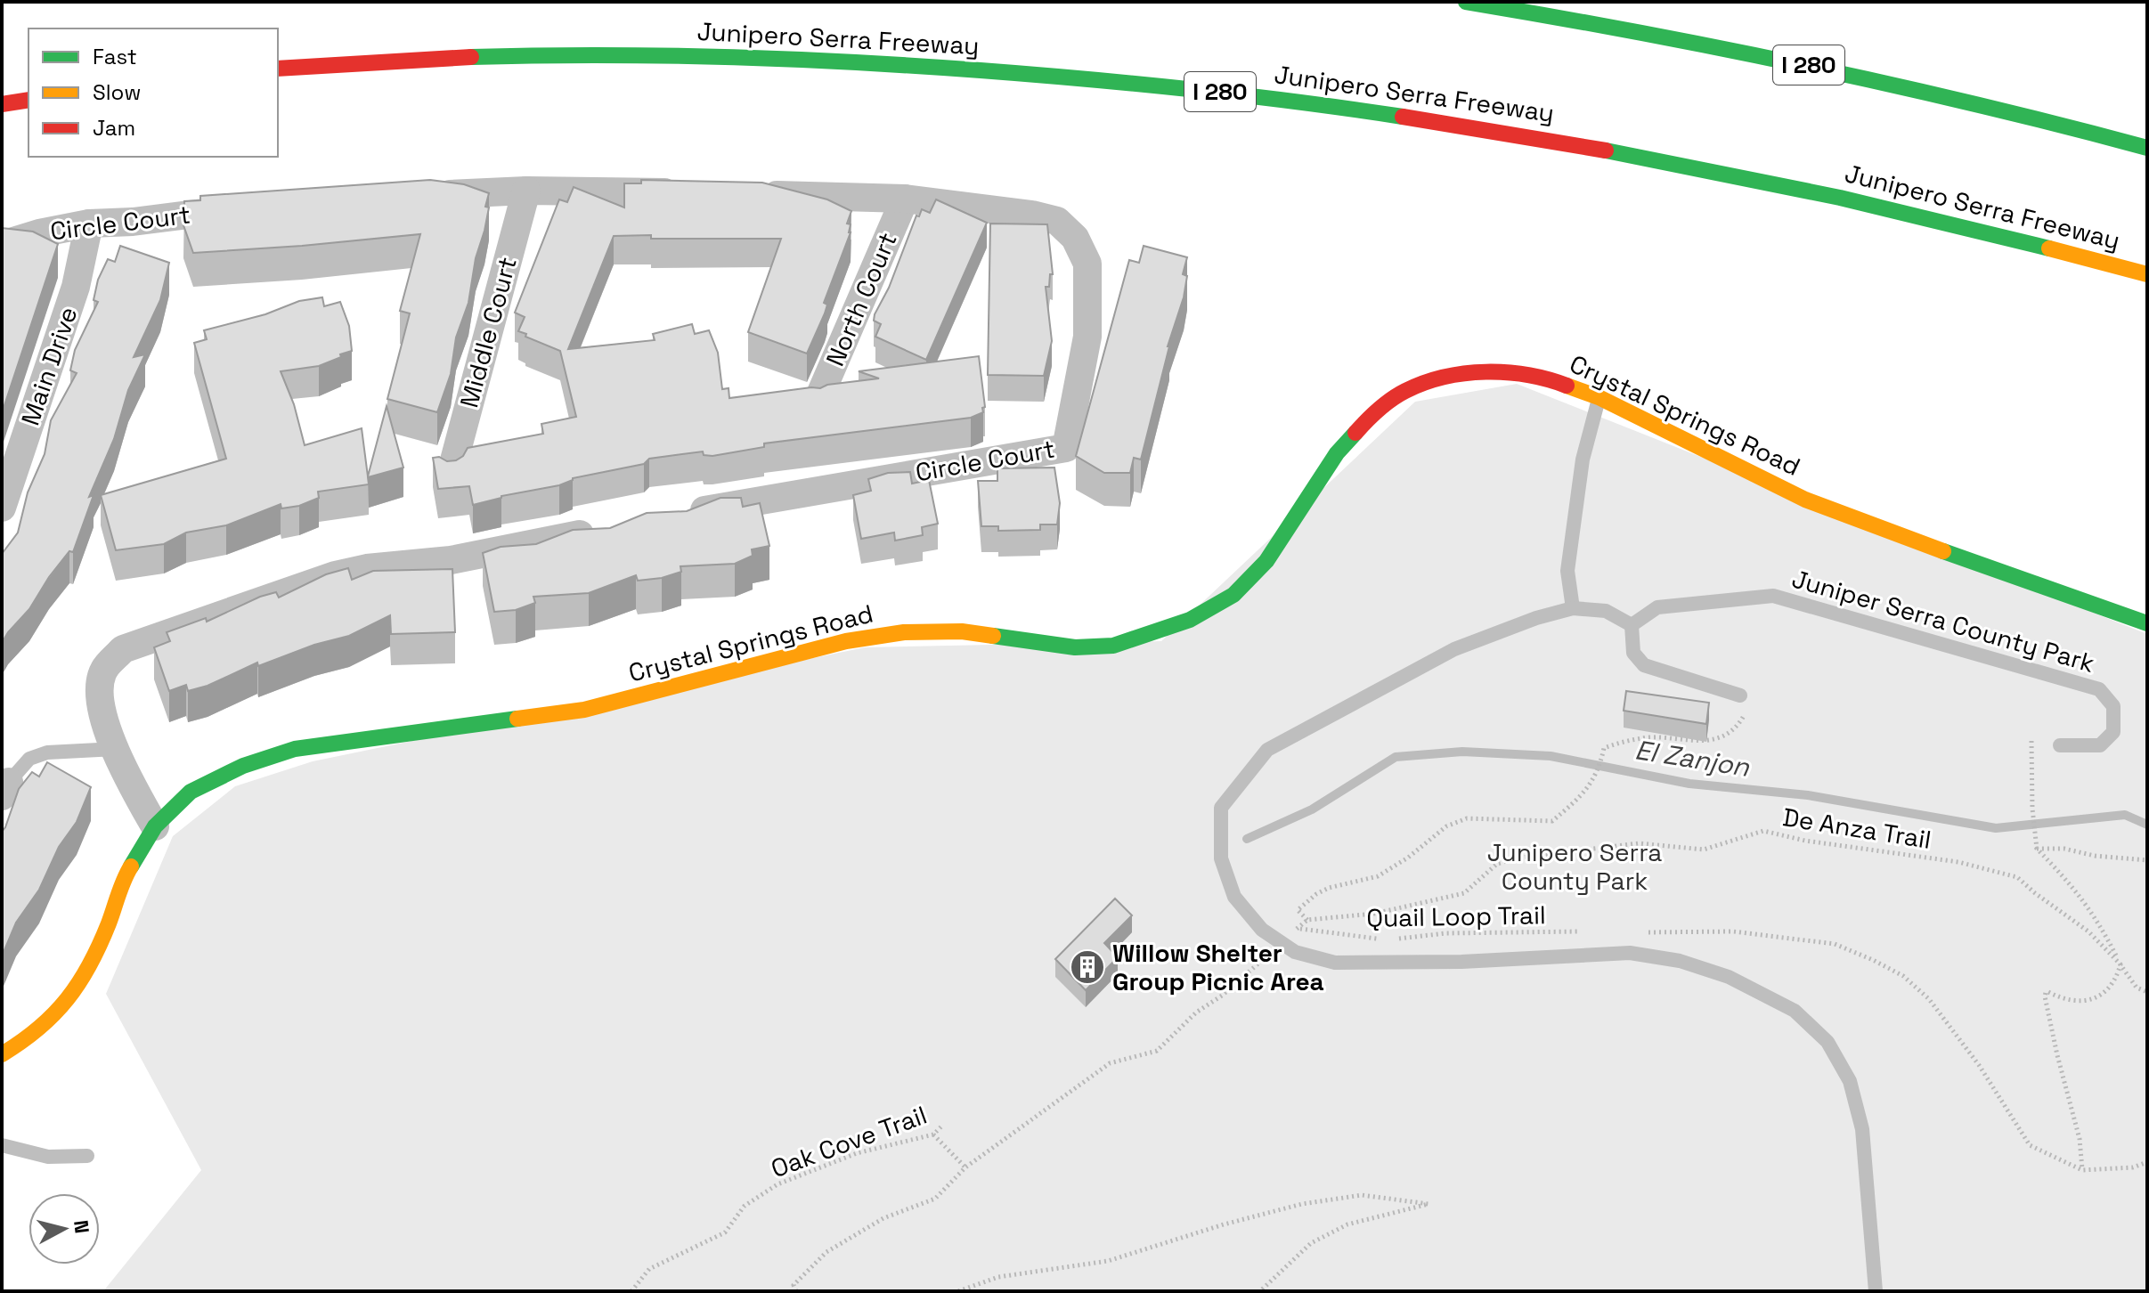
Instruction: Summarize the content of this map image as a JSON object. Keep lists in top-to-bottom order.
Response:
{
  "streets": {
    "main road": ["Junipero Serra Freeway", "I 280", "Crystal Springs Road"],
    "street": [
      "Circle Court",
      "North Court",
      "Middle Court",
      "Main Drive"
    ],
    "lane": ["Juniper Serra County Park"],
    "path": ["De Anza Trail", "Quail Loop Trail", "Oak Cove Trail"]
  },
  "crossings": [
    ["Circle Court", "North Court"],
    ["Circle Court", "Main Drive"]
  ],
  "water": ["El Zanjon"],
  "parks": ["Junipero Serra County Park"],
  "places": {
    "building": ["Willow Shelter Group Picnic Area"]
  },
  "legend": ["Fast", "Slow", "Jam"],
  "north": "right"
}
